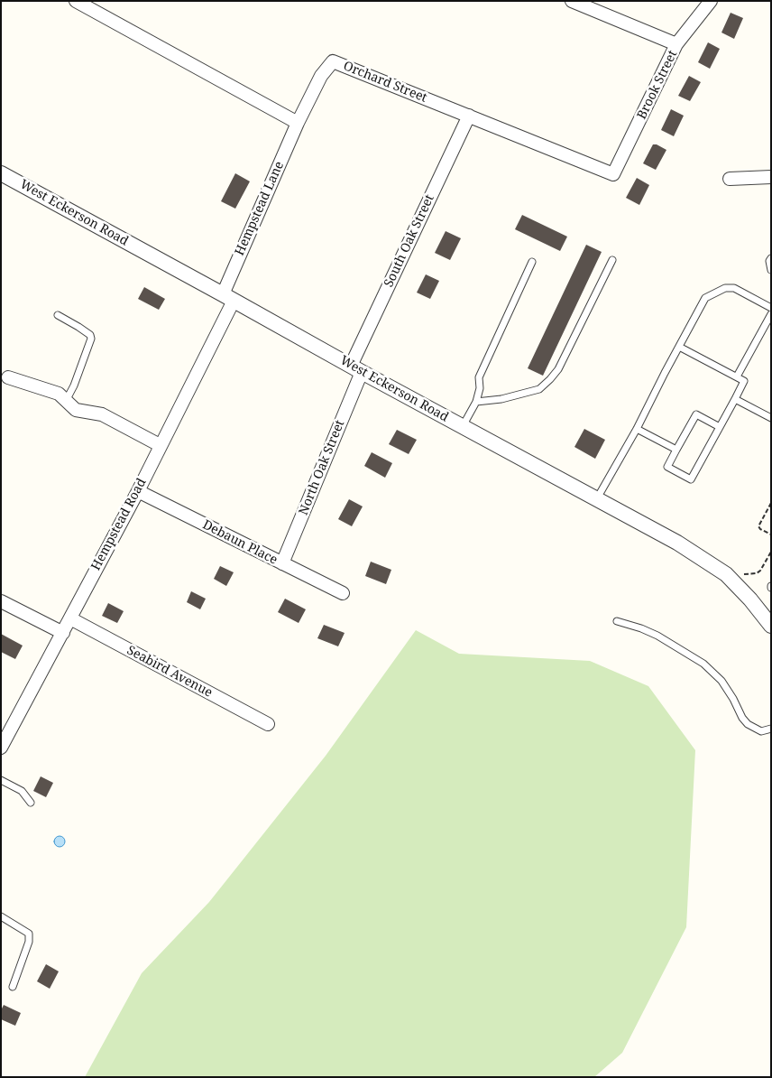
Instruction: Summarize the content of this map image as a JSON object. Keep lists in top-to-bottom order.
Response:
{
  "streets": {
    "street": [
      "Orchard Street",
      "Brook Street",
      "Hempstead Lane",
      "West Eckerson Road",
      "South Oak Street",
      "North Oak Street",
      "Hempstead Road",
      "Debaun Place",
      "Seabird Avenue"
    ]
  },
  "crossings": [
    ["Orchard Street", "Brook Street"],
    ["Orchard Street", "Hempstead Lane"],
    ["Orchard Street", "South Oak Street"],
    ["Hempstead Lane", "West Eckerson Road"],
    ["Hempstead Lane", "Hempstead Road"],
    ["West Eckerson Road", "South Oak Street"],
    ["West Eckerson Road", "North Oak Street"],
    ["West Eckerson Road", "Hempstead Road"],
    ["South Oak Street", "North Oak Street"],
    ["North Oak Street", "Debaun Place"],
    ["Hempstead Road", "Debaun Place"],
    ["Hempstead Road", "Seabird Avenue"]
  ]
}
